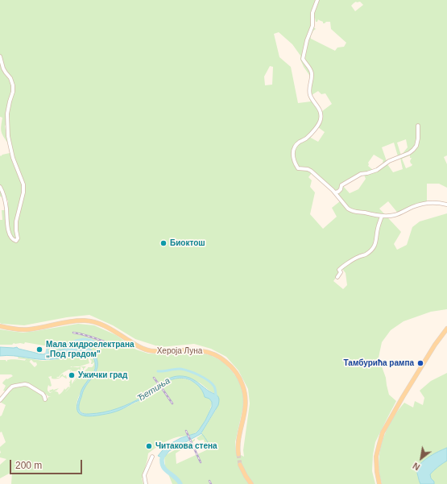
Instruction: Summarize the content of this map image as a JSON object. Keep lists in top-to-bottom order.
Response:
{
  "streets": {
    "main road": ["Хероја Луна"]
  },
  "water": ["Ђетиња"],
  "places": [
    "Биоктош",
    "Мала хидроелектрана „Под градом”",
    "Тамбурића рампа",
    "Ужички град",
    "Читакова стена"
  ],
  "scale_bar": "200 m",
  "north": "bottom left"
}
